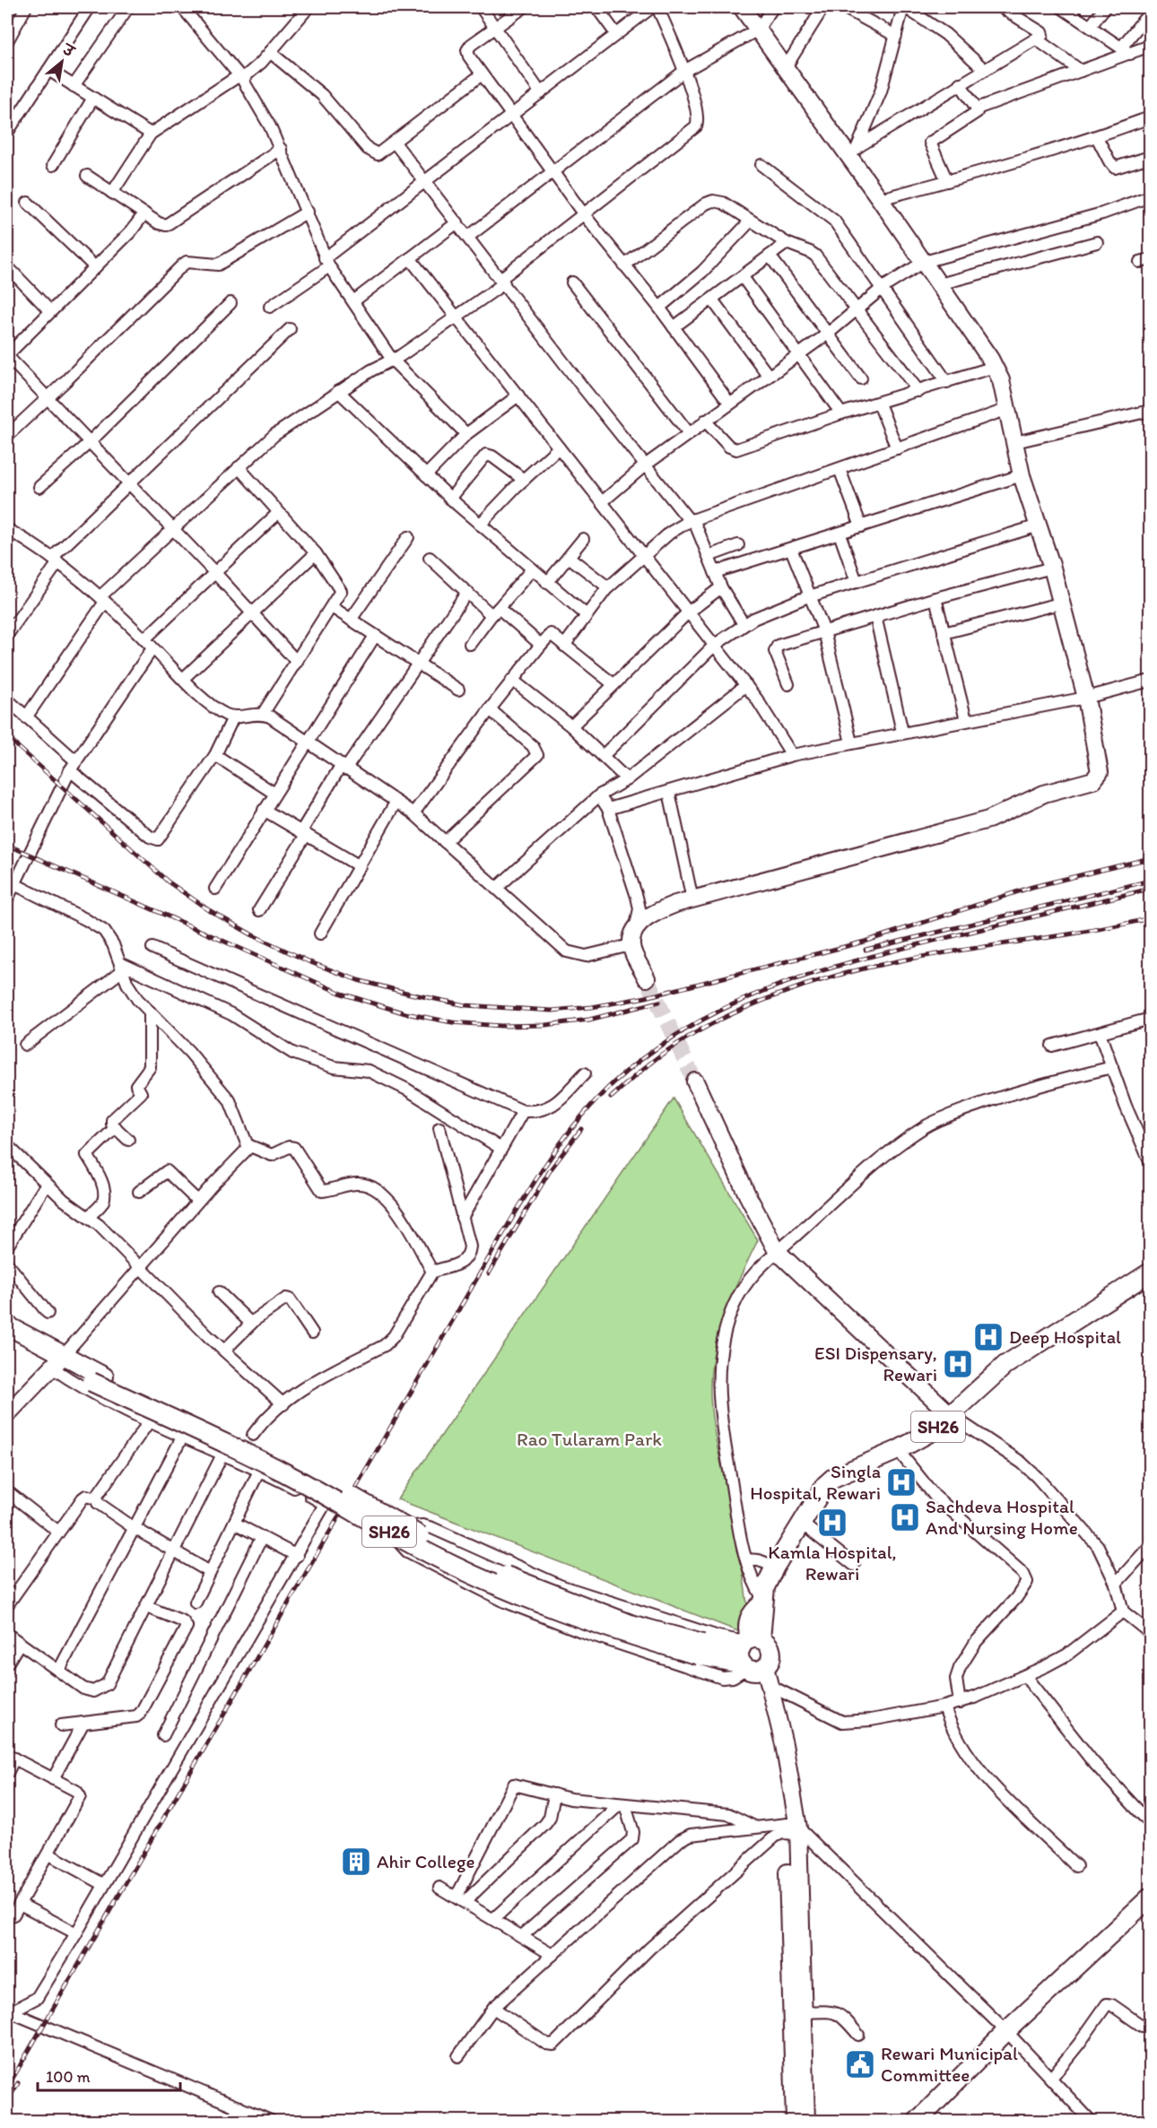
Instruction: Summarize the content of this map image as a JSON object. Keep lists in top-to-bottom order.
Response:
{
  "streets": {
    "main road": ["SH26"]
  },
  "parks": ["Rao Tularam Park"],
  "places": {
    "hospital": [
      "Deep Hospital",
      "ESI Dispensary, Rewari",
      "Singla Hospital, Rewari",
      "Sachdeva Hospital And Nursing Home",
      "Kamla Hospital, Rewari"
    ],
    "building": ["Ahir College"],
    "public building": ["Rewari Municipal Committee"]
  },
  "scale_bar": "100 m",
  "north": "top right"
}
